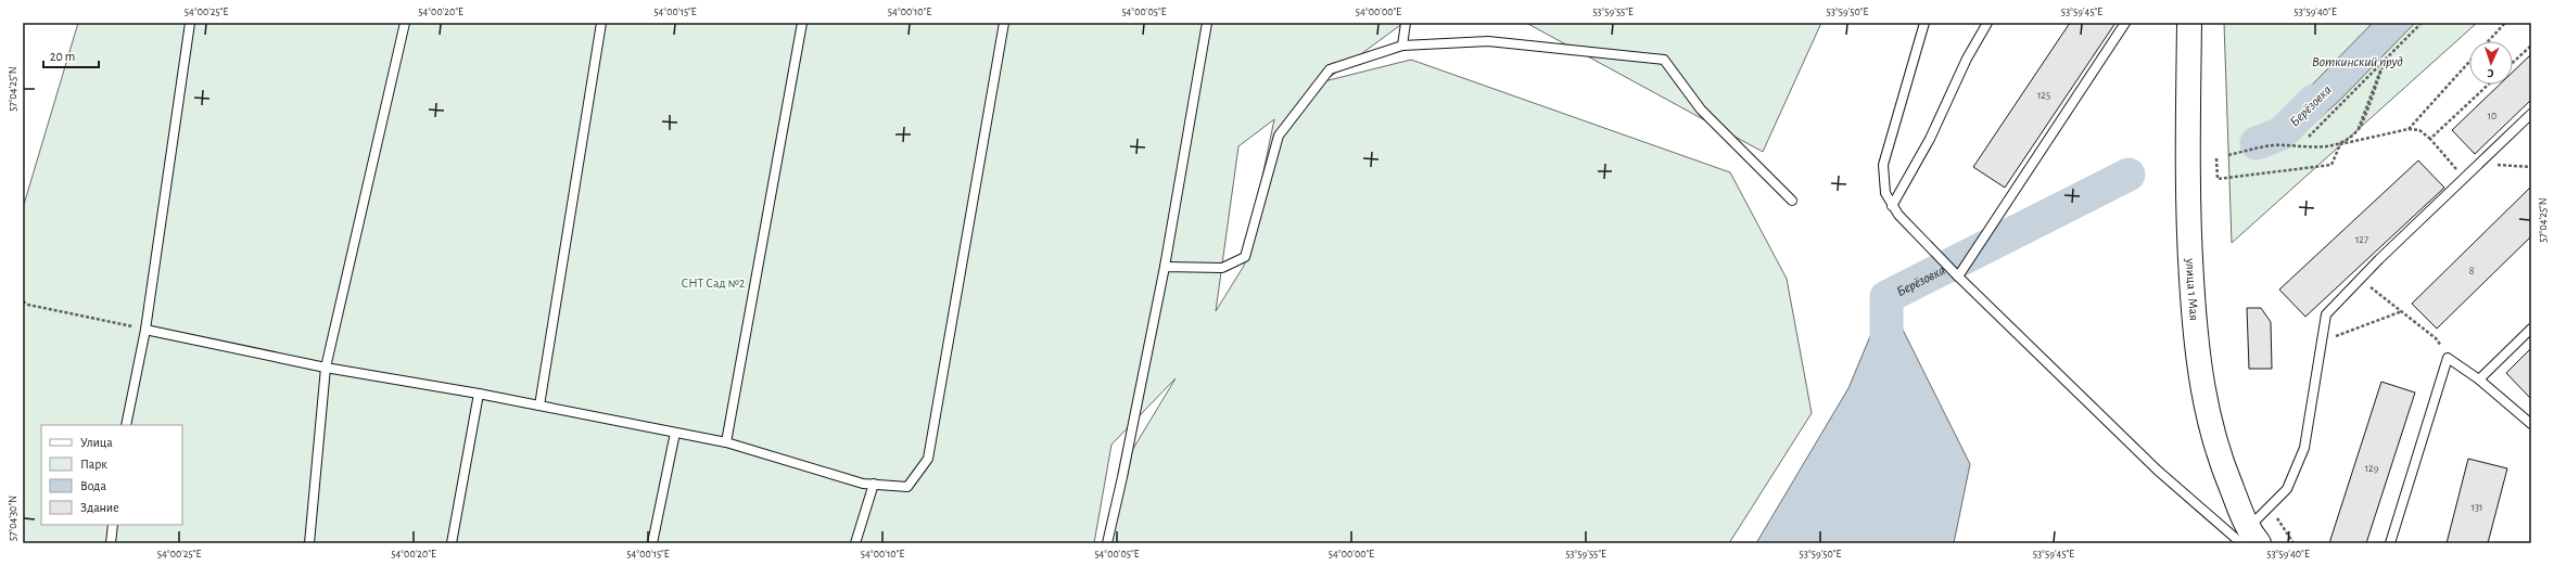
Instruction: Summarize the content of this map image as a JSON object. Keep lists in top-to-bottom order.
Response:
{
  "streets": {
    "main road": ["улица 1 Мая"]
  },
  "water": ["Воткинский пруд", "Берёзовка"],
  "parks": ["СНТ Сад №2"],
  "house_numbers": [
    "125",
    "10",
    "127",
    "8",
    "129",
    "131"
  ],
  "legend": [
    "Улица",
    "Парк",
    "Вода",
    "Здание"
  ],
  "scale_bar": "20 m",
  "north": "bottom",
  "coordinates": [
    "54°00'25\"E",
    "54°00'20\"E",
    "54°00'15\"E",
    "54°00'10\"E",
    "54°00'05\"E",
    "54°00'00\"E",
    "53°59'55\"E",
    "53°59'50\"E",
    "53°59'45\"E",
    "53°59'40\"E",
    "57°04'25\"N",
    "57°04'30\"N"
  ]
}
